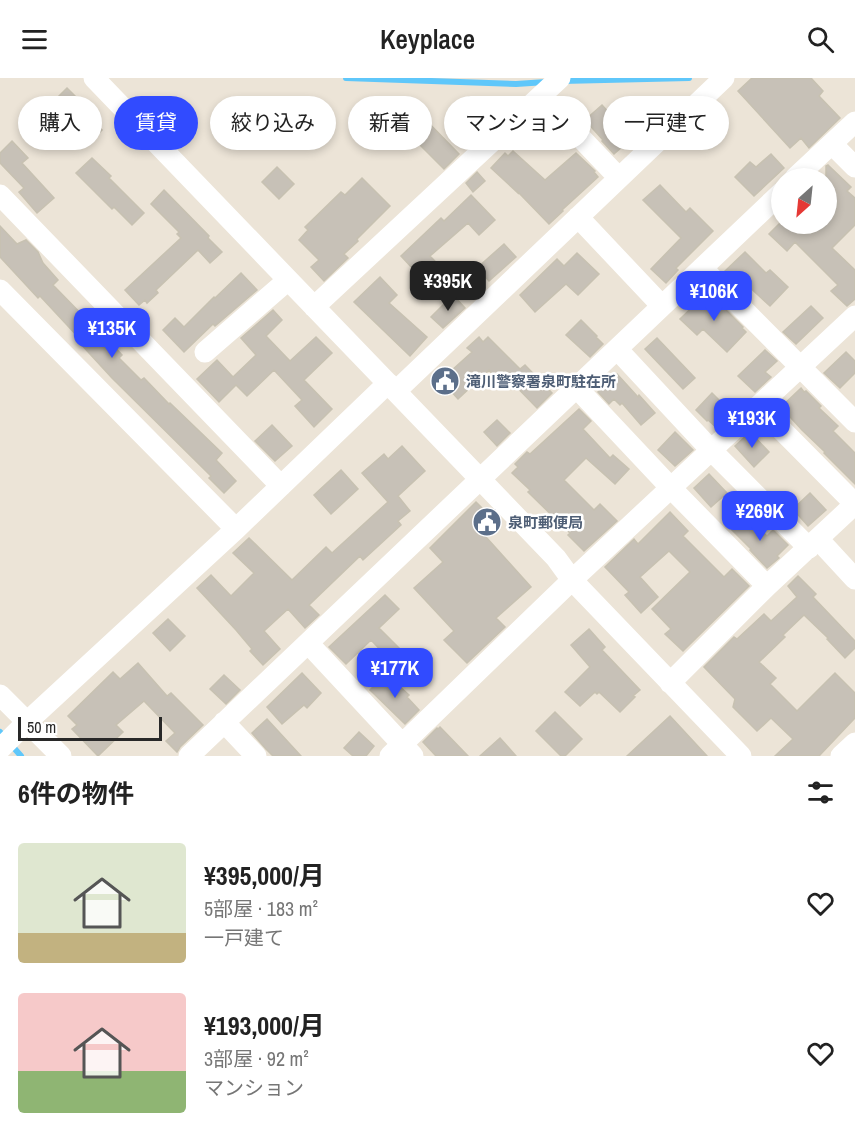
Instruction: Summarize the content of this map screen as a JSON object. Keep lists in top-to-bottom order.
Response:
{
  "places": {
    "public building": ["滝川警察署泉町駐在所", "泉町郵便局"]
  },
  "scale_bar": "50 m",
  "north": "bottom left",
  "page": {
    "header": "Keyplace",
    "chip": [
      "購入",
      "賃貸",
      "絞り込み",
      "新着",
      "マンション",
      "一戸建て"
    ],
    "price": [
      "¥395K",
      "¥106K",
      "¥135K",
      "¥193K",
      "¥269K",
      "¥177K"
    ],
    "scale": "50 m",
    "heading": "6件の物件",
    "list": [
      {
        "name": "¥395,000/月",
        "note": "5部屋 · 183 m² · 一戸建て"
      },
      {
        "name": "¥193,000/月",
        "note": "3部屋 · 92 m² · マンション"
      }
    ]
  }
}
